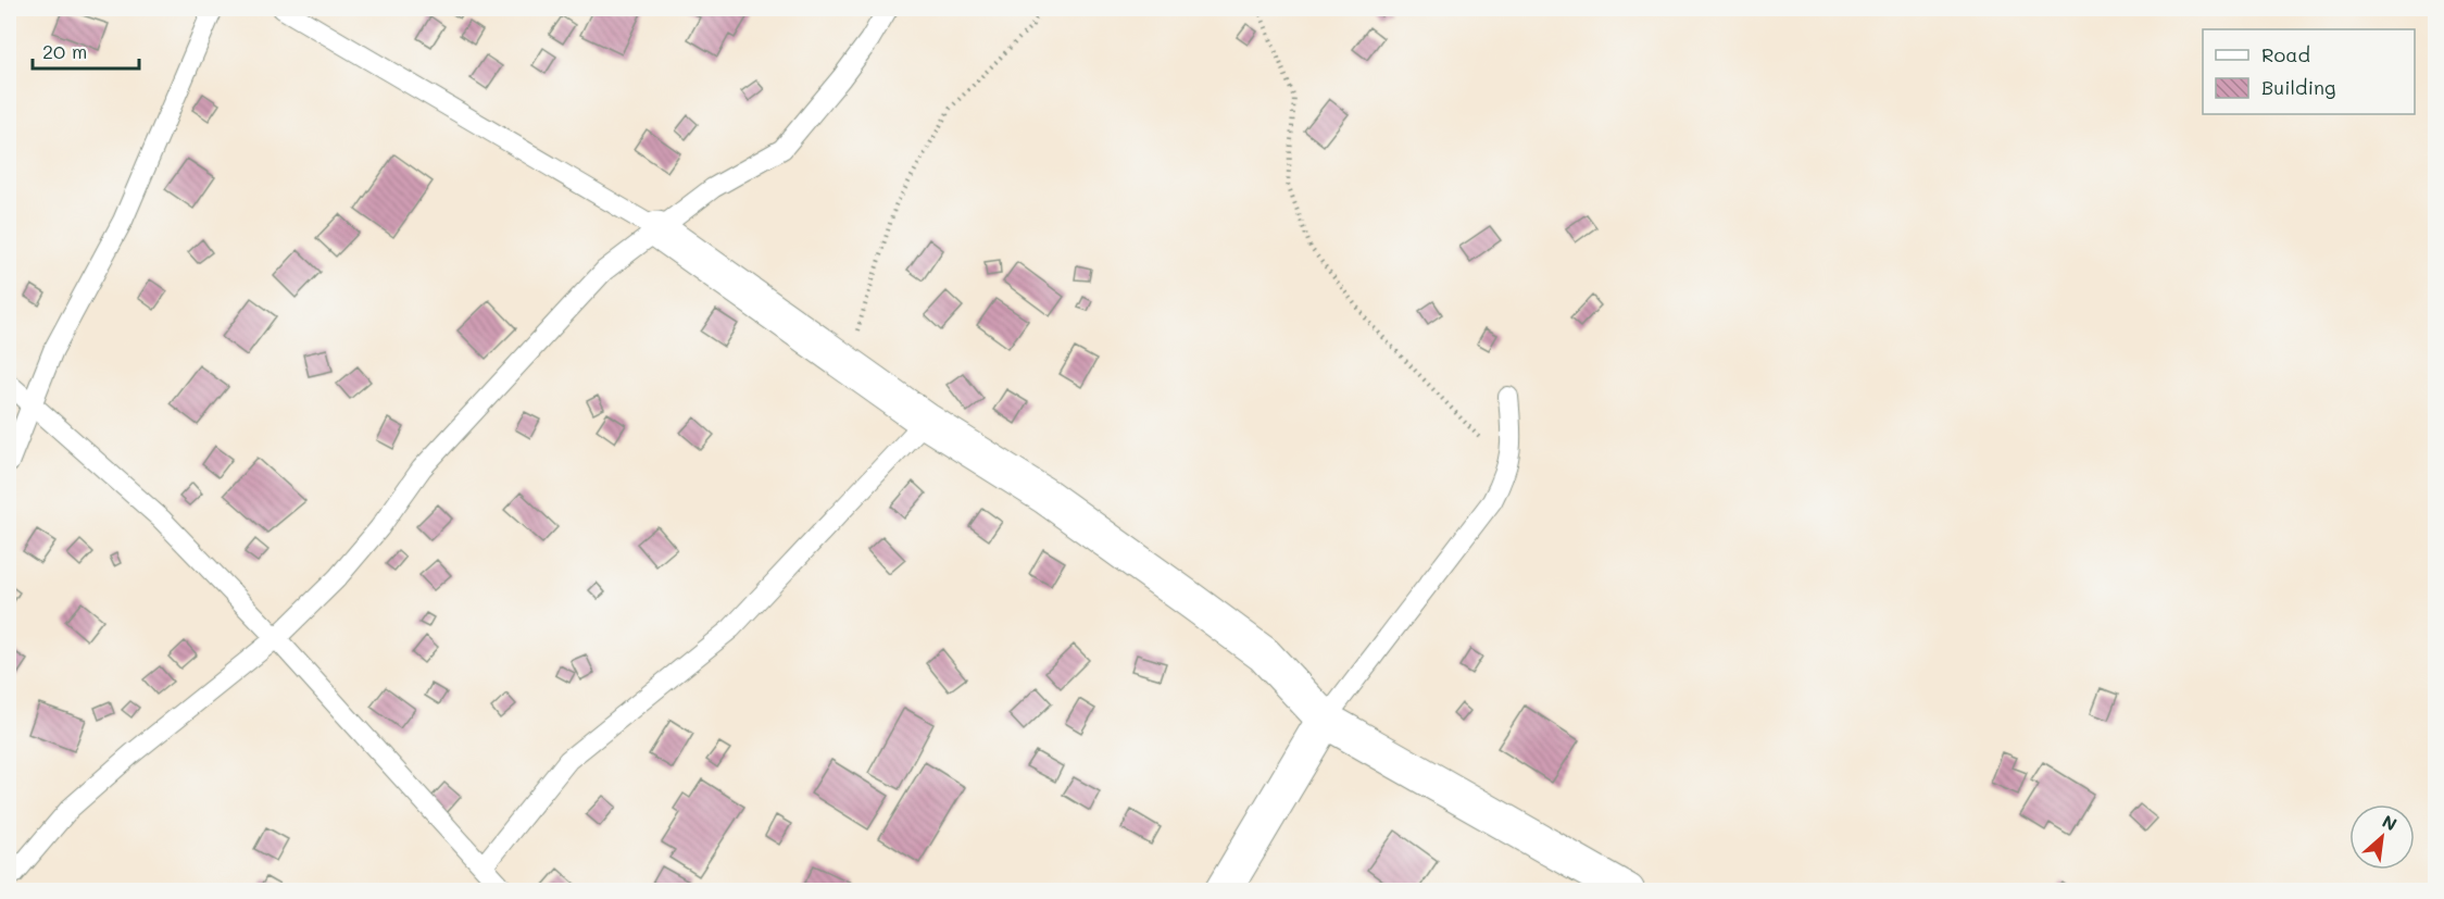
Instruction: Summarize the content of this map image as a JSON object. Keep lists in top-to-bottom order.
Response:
{
  "legend": ["Road", "Building"],
  "scale_bar": "20 m",
  "north": "top right"
}
